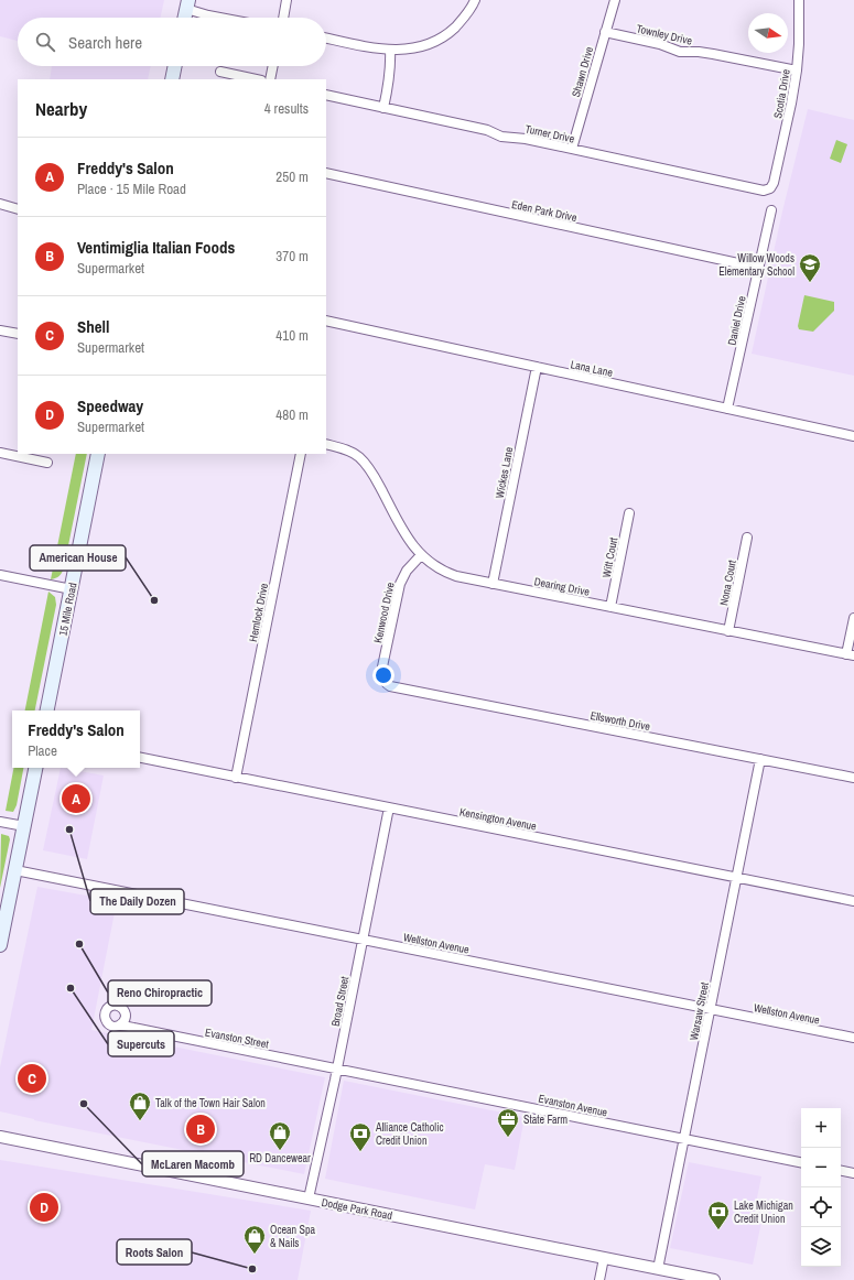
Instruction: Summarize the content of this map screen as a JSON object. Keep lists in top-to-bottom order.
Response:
{
  "streets": {
    "main road": ["15 Mile Road"],
    "street": [
      "Townley Drive",
      "Shawn Drive",
      "Scotia Drive",
      "Turner Drive",
      "Eden Park Drive",
      "Daniel Drive",
      "Lana Lane",
      "Wickes Lane",
      "Witt Court",
      "Nona Court",
      "Dearing Drive",
      "Hemlock Drive",
      "Kenwood Drive",
      "Ellsworth Drive",
      "Kensington Avenue",
      "Wellston Avenue",
      "Broad Street",
      "Warsaw Street",
      "Evanston Street",
      "Evanston Avenue",
      "Dodge Park Road"
    ]
  },
  "crossings": [
    ["Townley Drive", "Shawn Drive"],
    ["Townley Drive", "Scotia Drive"],
    ["Shawn Drive", "Turner Drive"],
    ["Scotia Drive", "Turner Drive"],
    ["Eden Park Drive", "Daniel Drive"],
    ["Daniel Drive", "Lana Lane"],
    ["Lana Lane", "Wickes Lane"],
    ["Wickes Lane", "Dearing Drive"],
    ["Witt Court", "Dearing Drive"],
    ["Nona Court", "Dearing Drive"],
    ["Dearing Drive", "Kenwood Drive"],
    ["Hemlock Drive", "Kensington Avenue"],
    ["Kenwood Drive", "Ellsworth Drive"],
    ["Ellsworth Drive", "Warsaw Street"],
    ["Kensington Avenue", "Broad Street"],
    ["Kensington Avenue", "Warsaw Street"],
    ["Wellston Avenue", "Broad Street"],
    ["Wellston Avenue", "Warsaw Street"],
    ["Broad Street", "Evanston Street"],
    ["Broad Street", "Evanston Avenue"],
    ["Broad Street", "Dodge Park Road"],
    ["Warsaw Street", "Evanston Avenue"],
    ["Warsaw Street", "Dodge Park Road"],
    ["Evanston Street", "Evanston Avenue"]
  ],
  "places": {
    "school or university": ["Willow Woods Elementary School"],
    "other": [
      "American House",
      "The Daily Dozen",
      "Reno Chiropractic",
      "Supercuts",
      "McLaren Macomb",
      "Roots Salon"
    ],
    "shop": ["Talk of the Town Hair Salon", "RD Dancewear", "Ocean Spa & Nails"],
    "office": ["State Farm"],
    "bank": ["Alliance Catholic Credit Union", "Lake Michigan Credit Union"]
  },
  "north": "right",
  "page": {
    "search": "Search here",
    "heading": ["Nearby", "4 results"],
    "list": [
      {
        "mark": "A",
        "name": "Freddy's Salon",
        "note": "Place · 15 Mile Road",
        "value": "250 m"
      },
      {
        "mark": "B",
        "name": "Ventimiglia Italian Foods",
        "note": "Supermarket",
        "value": "370 m"
      },
      {
        "mark": "C",
        "name": "Shell",
        "note": "Supermarket",
        "value": "410 m"
      },
      {
        "mark": "D",
        "name": "Speedway",
        "note": "Supermarket",
        "value": "480 m"
      }
    ],
    "popup": ["Freddy's Salon", "Place"],
    "pins": [
      "A",
      "C",
      "B",
      "D"
    ],
    "map_buttons": ["+", "−"]
  }
}
